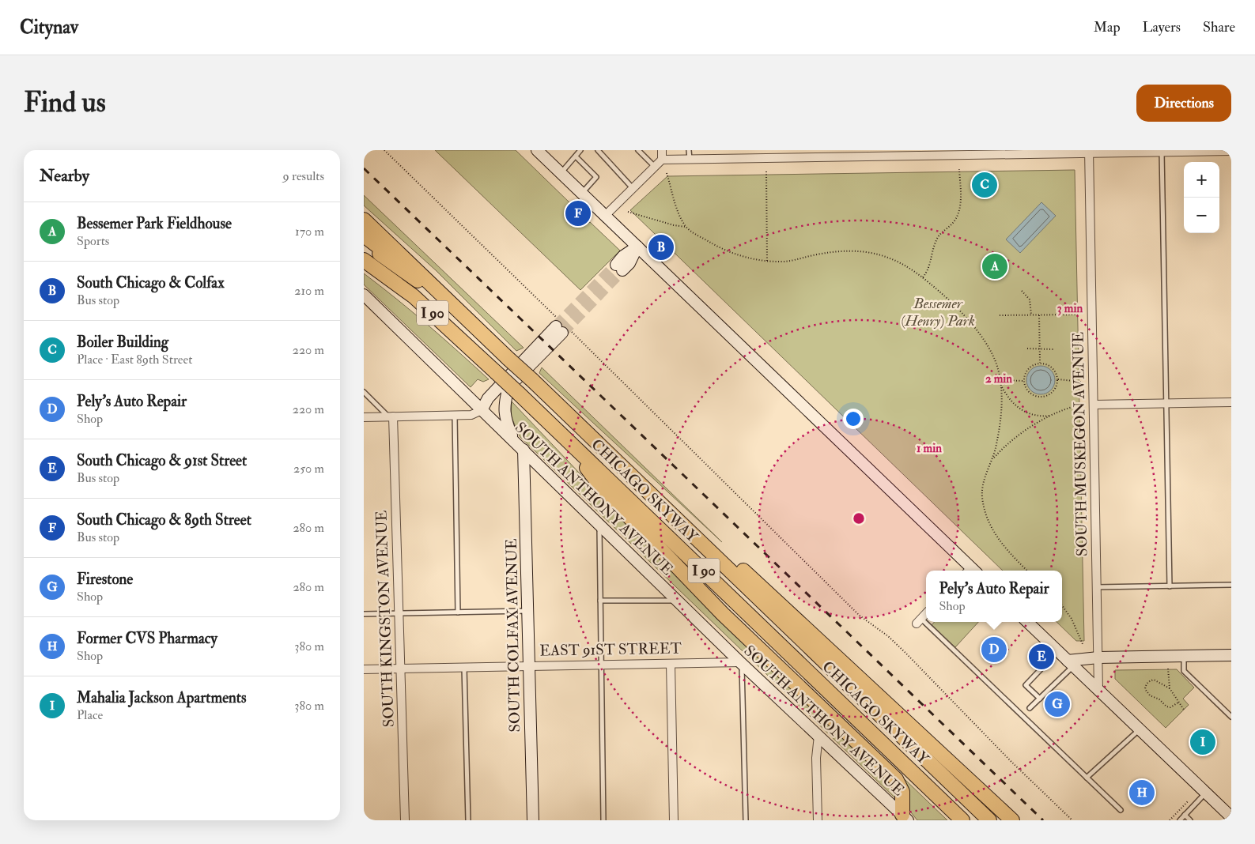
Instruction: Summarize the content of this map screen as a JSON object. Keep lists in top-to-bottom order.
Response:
{
  "streets": {
    "highway": ["I 90", "CHICAGO SKYWAY"],
    "main road": ["SOUTH ANTHONY AVENUE", "SOUTH COLFAX AVENUE"],
    "street": ["SOUTH MUSKEGON AVENUE", "SOUTH KINGSTON AVENUE", "EAST 91ST STREET"]
  },
  "crossings": [
    ["I 90", "CHICAGO SKYWAY"],
    ["SOUTH ANTHONY AVENUE", "SOUTH COLFAX AVENUE"],
    ["SOUTH ANTHONY AVENUE", "EAST 91ST STREET"],
    ["SOUTH KINGSTON AVENUE", "EAST 91ST STREET"],
    ["SOUTH COLFAX AVENUE", "EAST 91ST STREET"]
  ],
  "parks": ["Bessemer (Henry) Park"],
  "page": {
    "header": "Citynav",
    "nav": ["Map", "Layers", "Share"],
    "buttons": "Directions",
    "title": "Find us",
    "heading": ["Nearby", "9 results"],
    "map_buttons": ["+", "−"],
    "pins": [
      "C",
      "F",
      "B",
      "A",
      "D",
      "E",
      "G",
      "I",
      "H"
    ],
    "list": [
      {
        "mark": "A",
        "name": "Bessemer Park Fieldhouse",
        "note": "Sports",
        "value": "170 m"
      },
      {
        "mark": "B",
        "name": "South Chicago & Colfax",
        "note": "Bus stop",
        "value": "210 m"
      },
      {
        "mark": "C",
        "name": "Boiler Building",
        "note": "Place · East 89th Street",
        "value": "220 m"
      },
      {
        "mark": "D",
        "name": "Pely's Auto Repair",
        "note": "Shop",
        "value": "220 m"
      },
      {
        "mark": "E",
        "name": "South Chicago & 91st Street",
        "note": "Bus stop",
        "value": "250 m"
      },
      {
        "mark": "F",
        "name": "South Chicago & 89th Street",
        "note": "Bus stop",
        "value": "280 m"
      },
      {
        "mark": "G",
        "name": "Firestone",
        "note": "Shop",
        "value": "280 m"
      },
      {
        "mark": "H",
        "name": "Former CVS Pharmacy",
        "note": "Shop",
        "value": "380 m"
      },
      {
        "mark": "I",
        "name": "Mahalia Jackson Apartments",
        "note": "Place",
        "value": "380 m"
      }
    ],
    "popup": ["Pely's Auto Repair", "Shop"]
  },
  "rings": ["3 min", "2 min", "1 min"]
}
